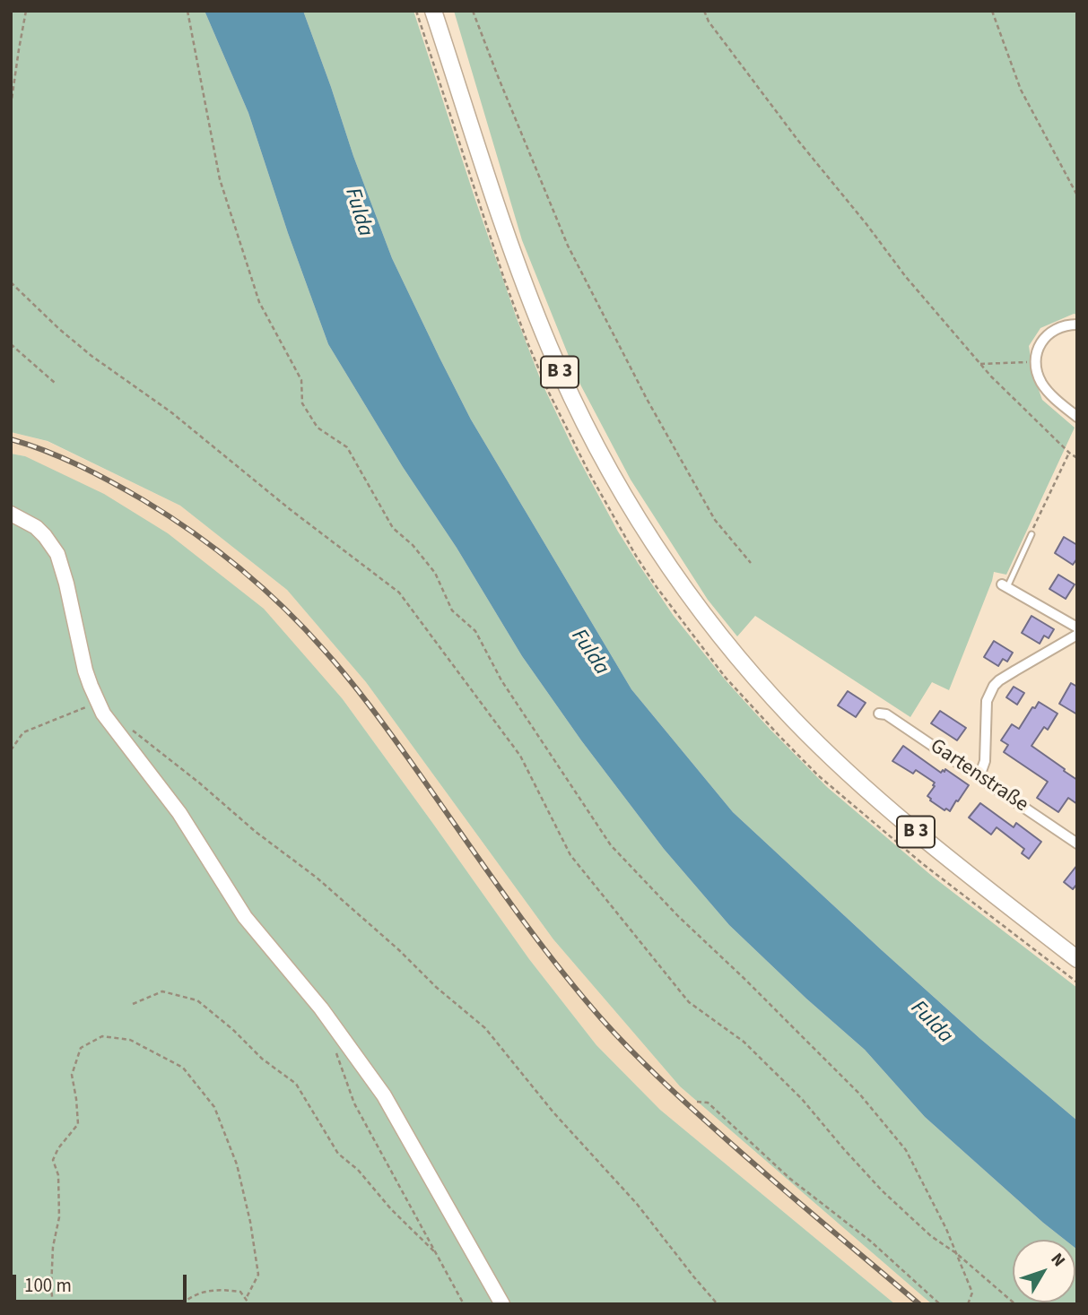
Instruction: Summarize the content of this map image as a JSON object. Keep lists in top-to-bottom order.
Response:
{
  "streets": {
    "main road": ["B 3"],
    "street": ["Gartenstraße"]
  },
  "water": ["Fulda"],
  "scale_bar": "100 m",
  "north": "top right"
}
